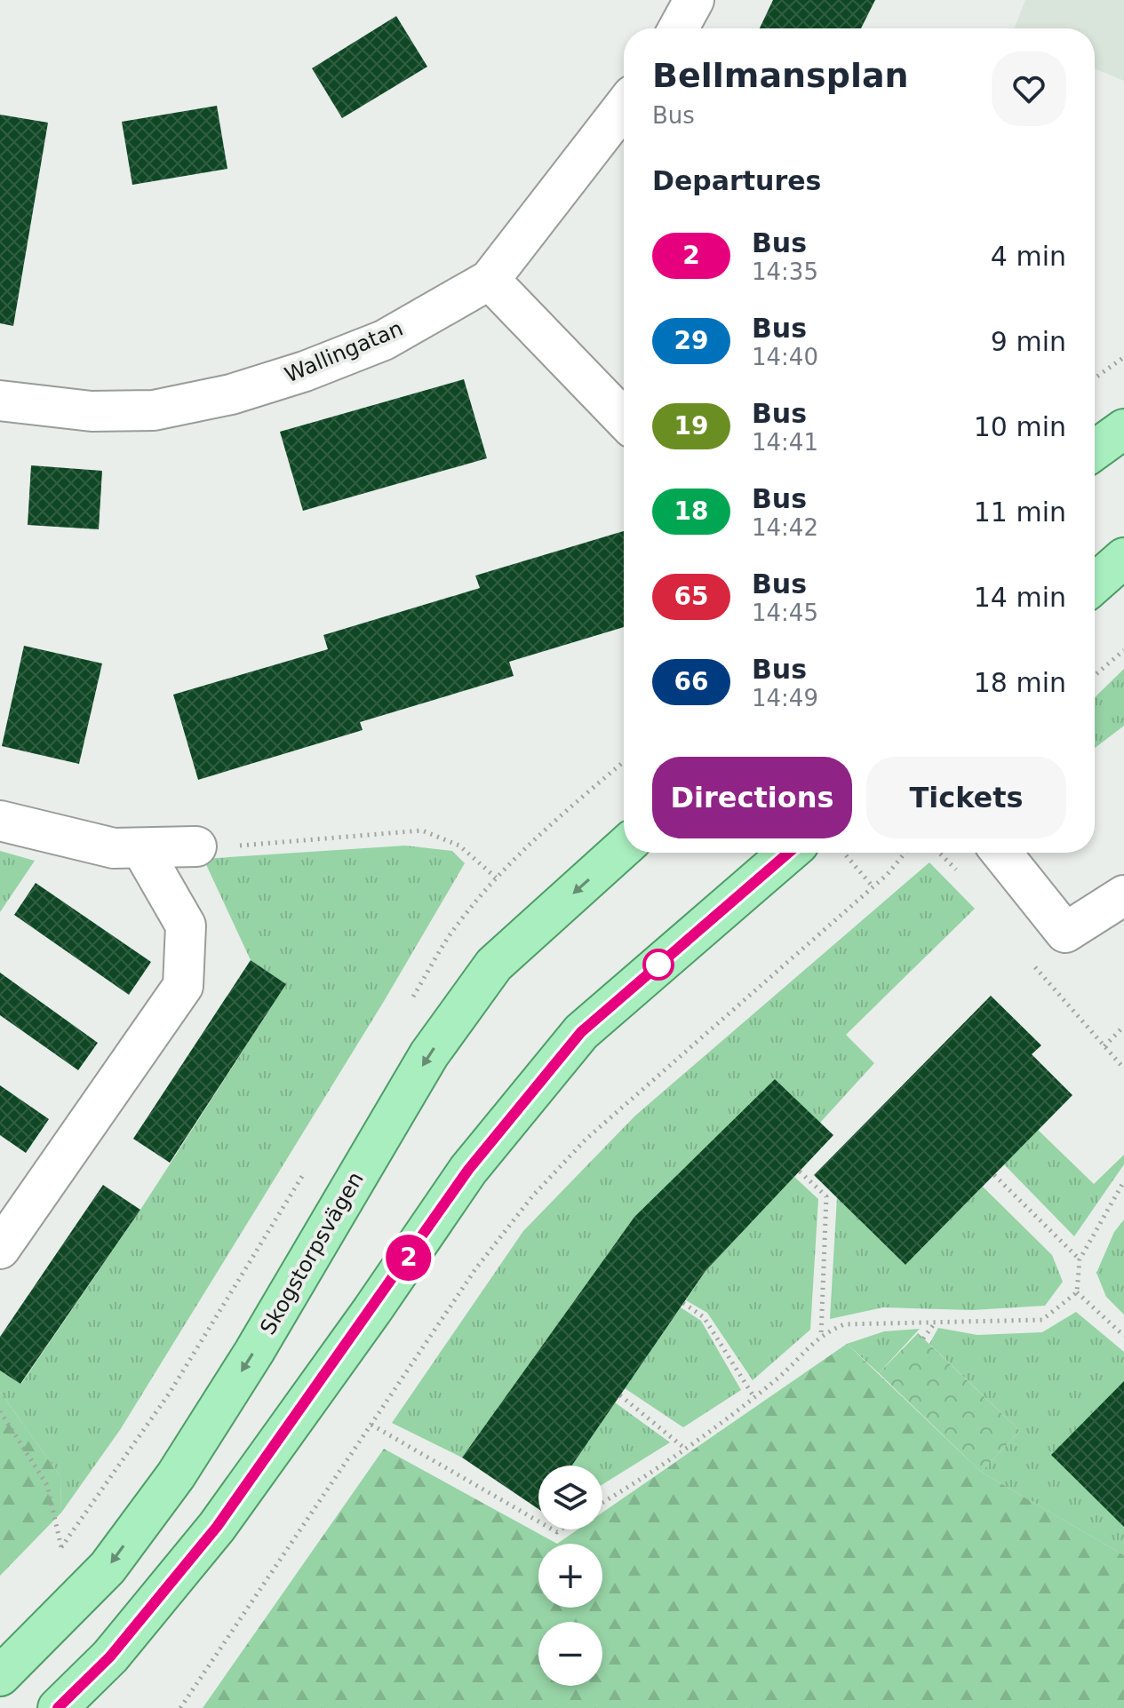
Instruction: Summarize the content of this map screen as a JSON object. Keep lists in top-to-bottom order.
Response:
{
  "streets": {
    "main road": ["Skogstorpsvägen"],
    "street": ["Wallingatan"]
  },
  "lines": ["bus line 2"],
  "page": {
    "on_map": "2",
    "heading": [
      ["Bellmansplan", "Bus"],
      "Departures"
    ],
    "list": [
      {
        "mark": "2",
        "name": "Bus",
        "note": "14:35",
        "value": "4 min"
      },
      {
        "mark": "29",
        "name": "Bus",
        "note": "14:40",
        "value": "9 min"
      },
      {
        "mark": "19",
        "name": "Bus",
        "note": "14:41",
        "value": "10 min"
      },
      {
        "mark": "18",
        "name": "Bus",
        "note": "14:42",
        "value": "11 min"
      },
      {
        "mark": "65",
        "name": "Bus",
        "note": "14:45",
        "value": "14 min"
      },
      {
        "mark": "66",
        "name": "Bus",
        "note": "14:49",
        "value": "18 min"
      }
    ],
    "buttons": ["Directions", "Tickets"],
    "map_buttons": ["+", "−"]
  }
}
